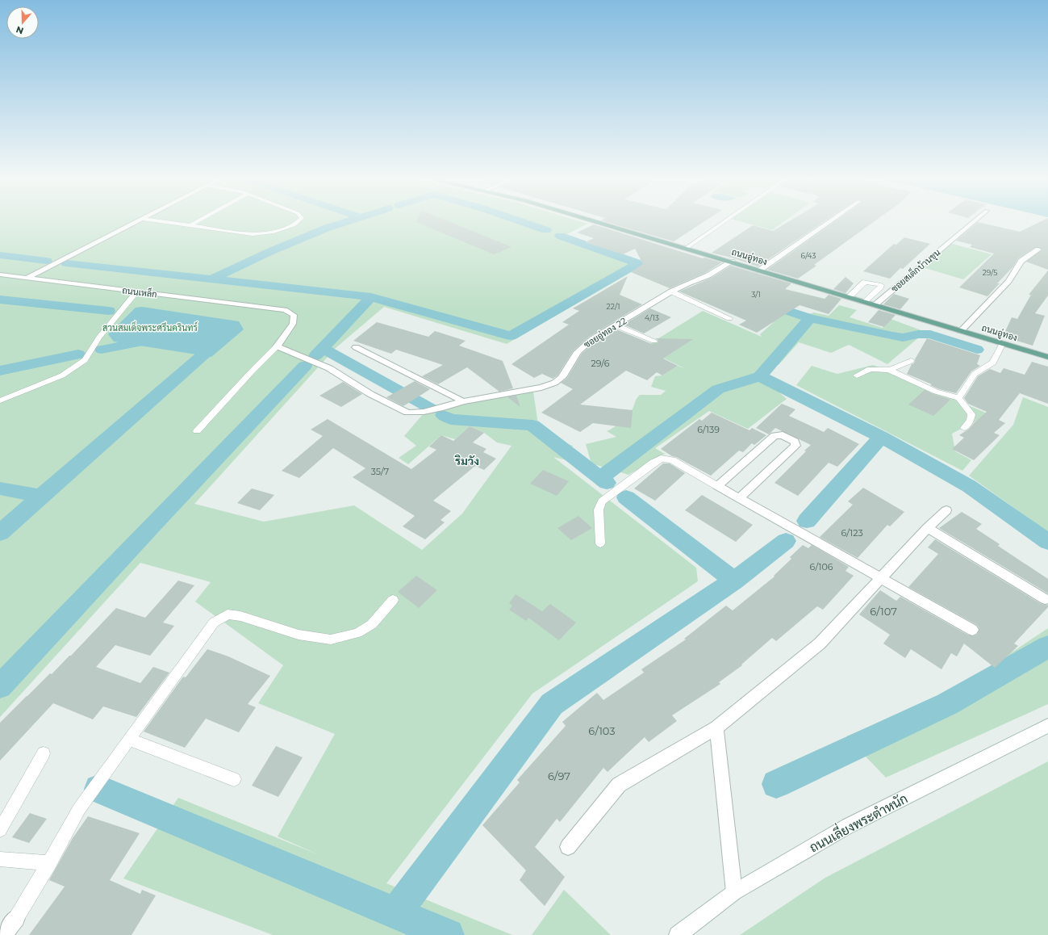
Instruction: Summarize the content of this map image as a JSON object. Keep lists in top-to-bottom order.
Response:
{
  "streets": {
    "main road": ["ถนนอู่ทอง"],
    "street": [
      "ซอยสเต็กบ้านขุน",
      "ถนนเหล็ก",
      "ซอยอู่ทอง 22",
      "ถนนเลี่ยงพระตำหนัก"
    ]
  },
  "crossings": [
    ["ถนนอู่ทอง", "ซอยสเต็กบ้านขุน"],
    ["ถนนอู่ทอง", "ซอยอู่ทอง 22"],
    ["ถนนเหล็ก", "ซอยอู่ทอง 22"]
  ],
  "districts": ["ริมวัง"],
  "parks": ["สวนสมเด็จพระศรีนครินทร์"],
  "house_numbers": [
    "6/43",
    "29/5",
    "3/1",
    "22/1",
    "4/13",
    "29/6",
    "6/139",
    "35/7",
    "6/123",
    "6/106",
    "6/107",
    "6/103",
    "6/97"
  ],
  "north": "bottom"
}
